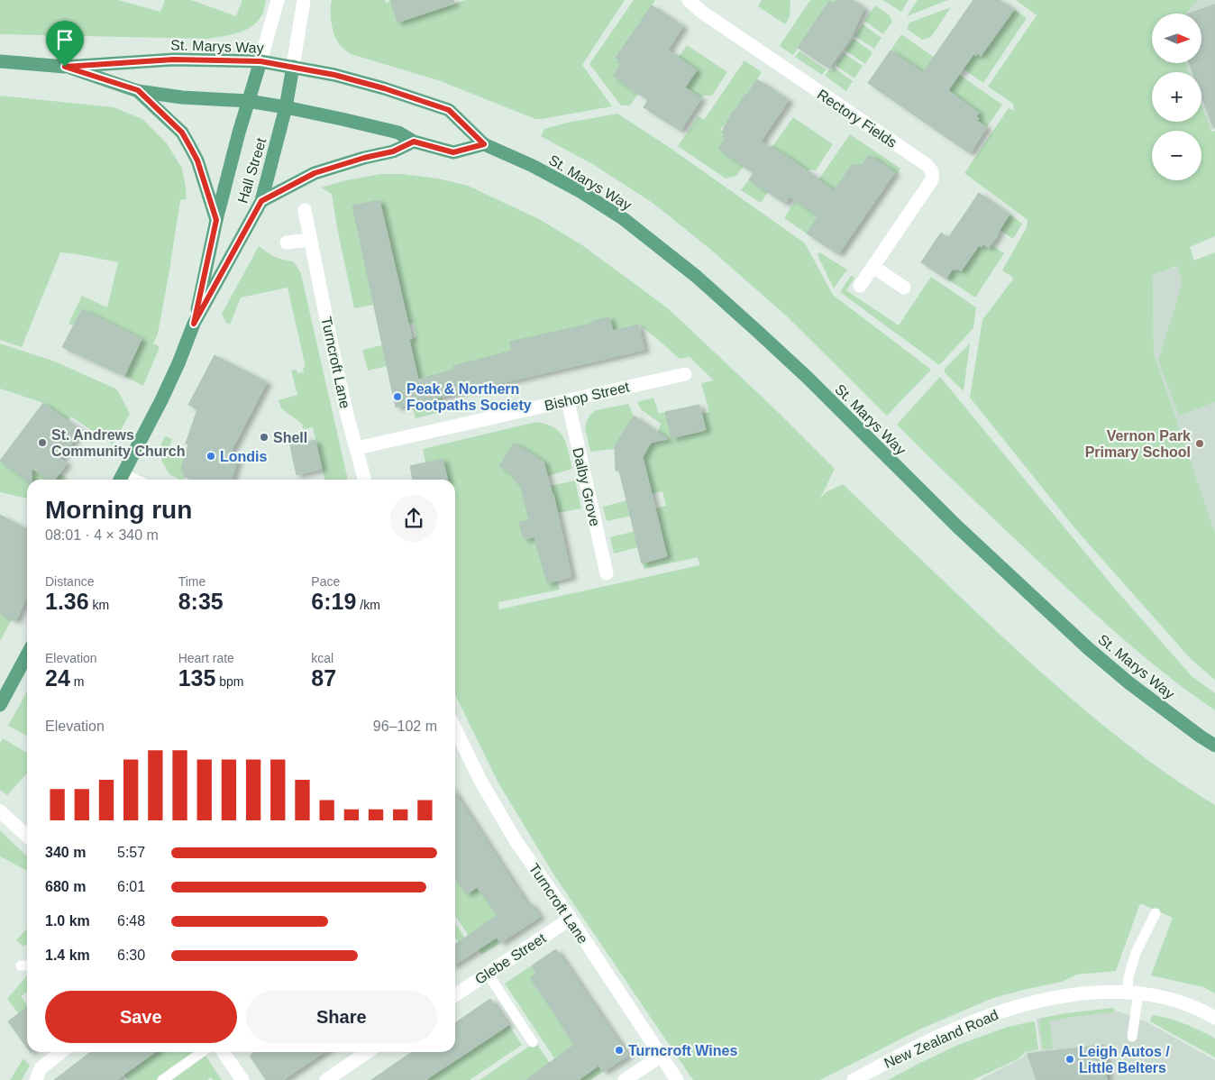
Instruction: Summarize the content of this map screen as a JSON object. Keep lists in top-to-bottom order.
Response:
{
  "streets": {
    "main road": ["St. Marys Way", "Hall Street"],
    "street": [
      "Rectory Fields",
      "Turncroft Lane",
      "Bishop Street",
      "Dalby Grove",
      "Glebe Street",
      "New Zealand Road"
    ]
  },
  "crossings": [
    ["St. Marys Way", "Hall Street"],
    ["Turncroft Lane", "Bishop Street"],
    ["Turncroft Lane", "Glebe Street"],
    ["Bishop Street", "Dalby Grove"]
  ],
  "places": [
    "Peak & Northern Footpaths Society",
    "Shell",
    "St. Andrews Community Church",
    "Vernon Park Primary School",
    "Londis",
    "Turncroft Wines",
    "Leigh Autos / Little Belters"
  ],
  "north": "right",
  "page": {
    "map_buttons": ["+", "−"],
    "heading": ["Morning run", "08:01 · 4 × 340 m"],
    "stats": [
      ["Distance", "1.36 km"],
      ["Time", "8:35"],
      ["Pace", "6:19 /km"],
      ["Elevation", "24 m"],
      ["Heart rate", "135 bpm"],
      ["kcal", "87"]
    ],
    "chart": ["Elevation", "96–102 m"],
    "list": [
      {
        "name": "340 m",
        "note": "5:57"
      },
      {
        "name": "680 m",
        "note": "6:01"
      },
      {
        "name": "1.0 km",
        "note": "6:48"
      },
      {
        "name": "1.4 km",
        "note": "6:30"
      }
    ],
    "buttons": ["Save", "Share"]
  }
}
